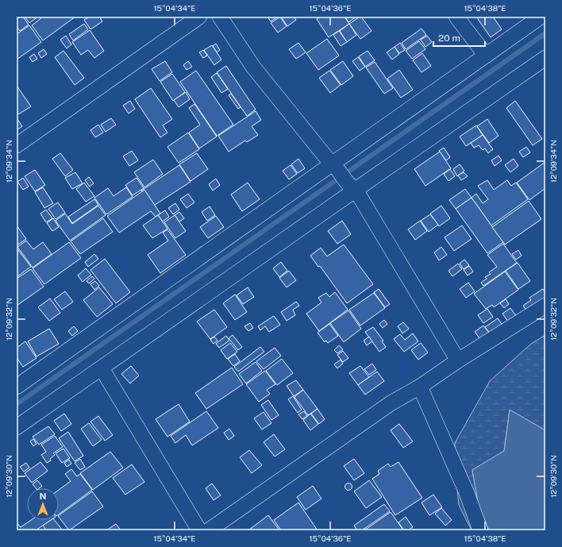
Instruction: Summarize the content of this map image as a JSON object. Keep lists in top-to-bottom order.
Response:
{
  "scale_bar": "20 m",
  "north": "top",
  "coordinates": [
    "15°04'34\"E",
    "15°04'36\"E",
    "15°04'38\"E",
    "12°09'34\"N",
    "12°09'32\"N",
    "12°09'30\"N"
  ]
}
